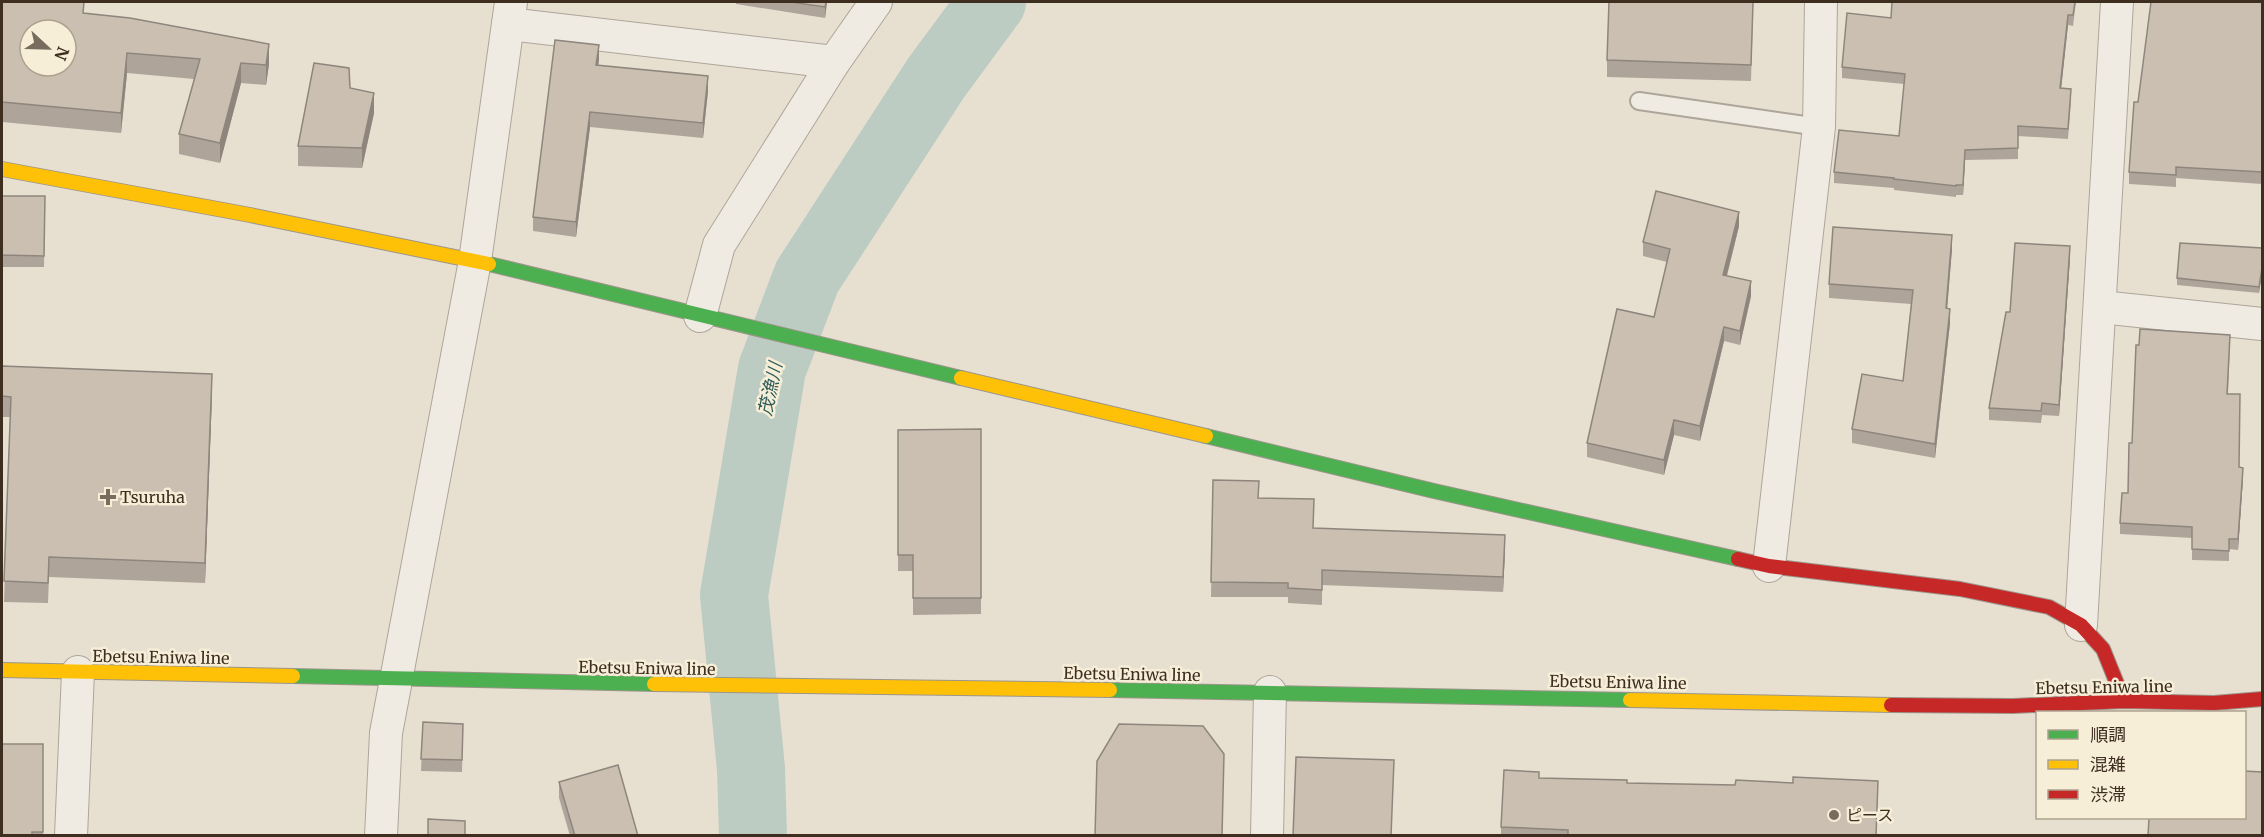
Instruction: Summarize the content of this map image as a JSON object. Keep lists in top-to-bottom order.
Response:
{
  "streets": {
    "main road": ["Ebetsu Eniwa line"]
  },
  "water": ["茂漁川"],
  "places": {
    "health": ["Tsuruha"],
    "other": ["ピース"]
  },
  "legend": ["順調", "混雑", "渋滞"],
  "north": "right"
}
